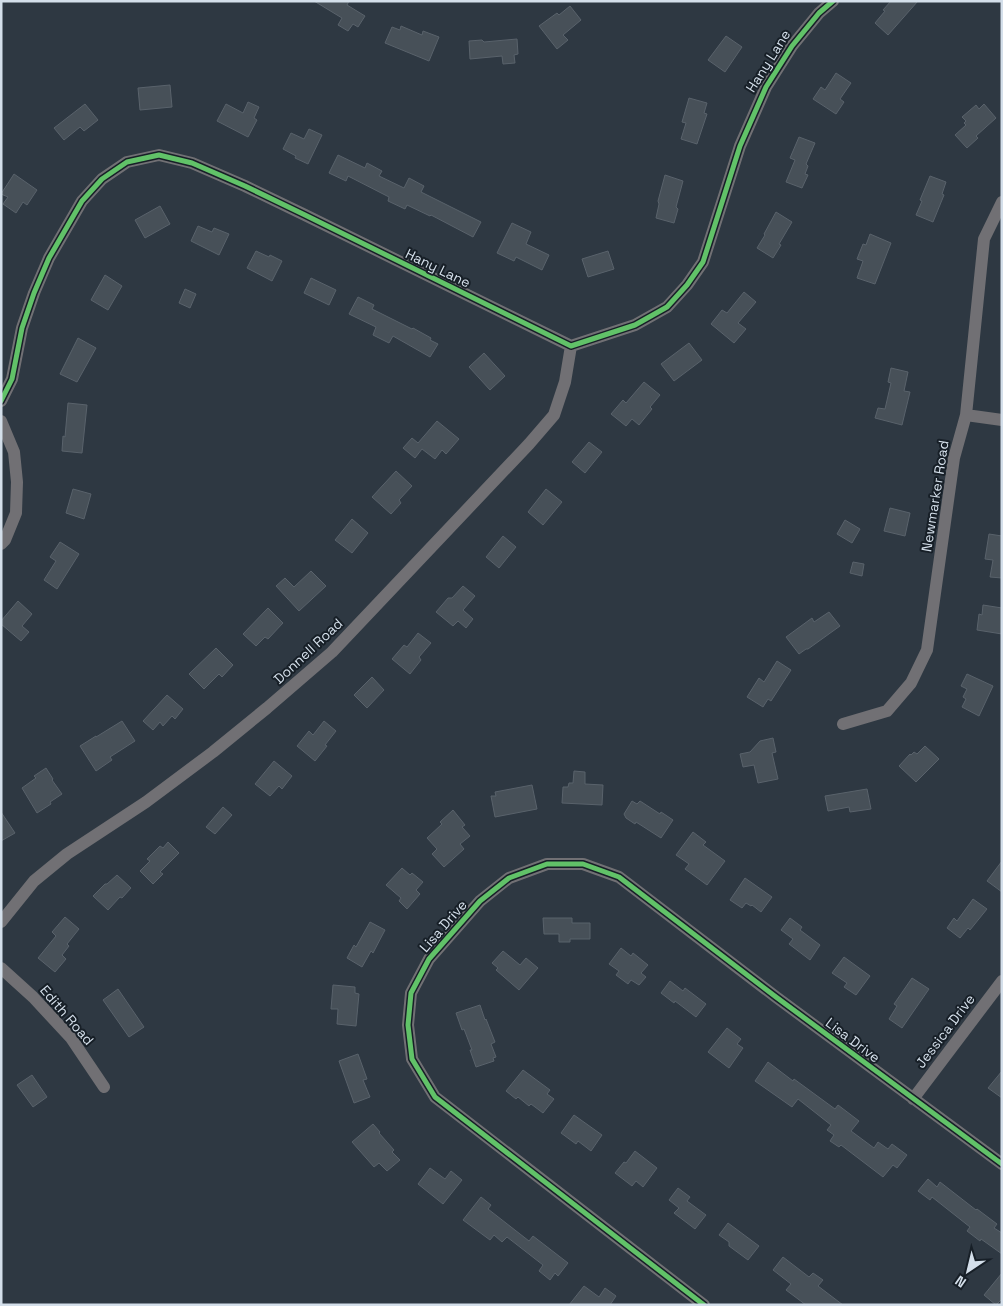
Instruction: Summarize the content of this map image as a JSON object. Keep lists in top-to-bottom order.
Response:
{
  "streets": {
    "street": [
      "Hany Lane",
      "Newmarker Road",
      "Donnell Road",
      "Lisa Drive",
      "Edith Road",
      "Jessica Drive"
    ]
  },
  "crossings": [
    ["Hany Lane", "Donnell Road"],
    ["Lisa Drive", "Jessica Drive"]
  ],
  "north": "bottom left"
}
